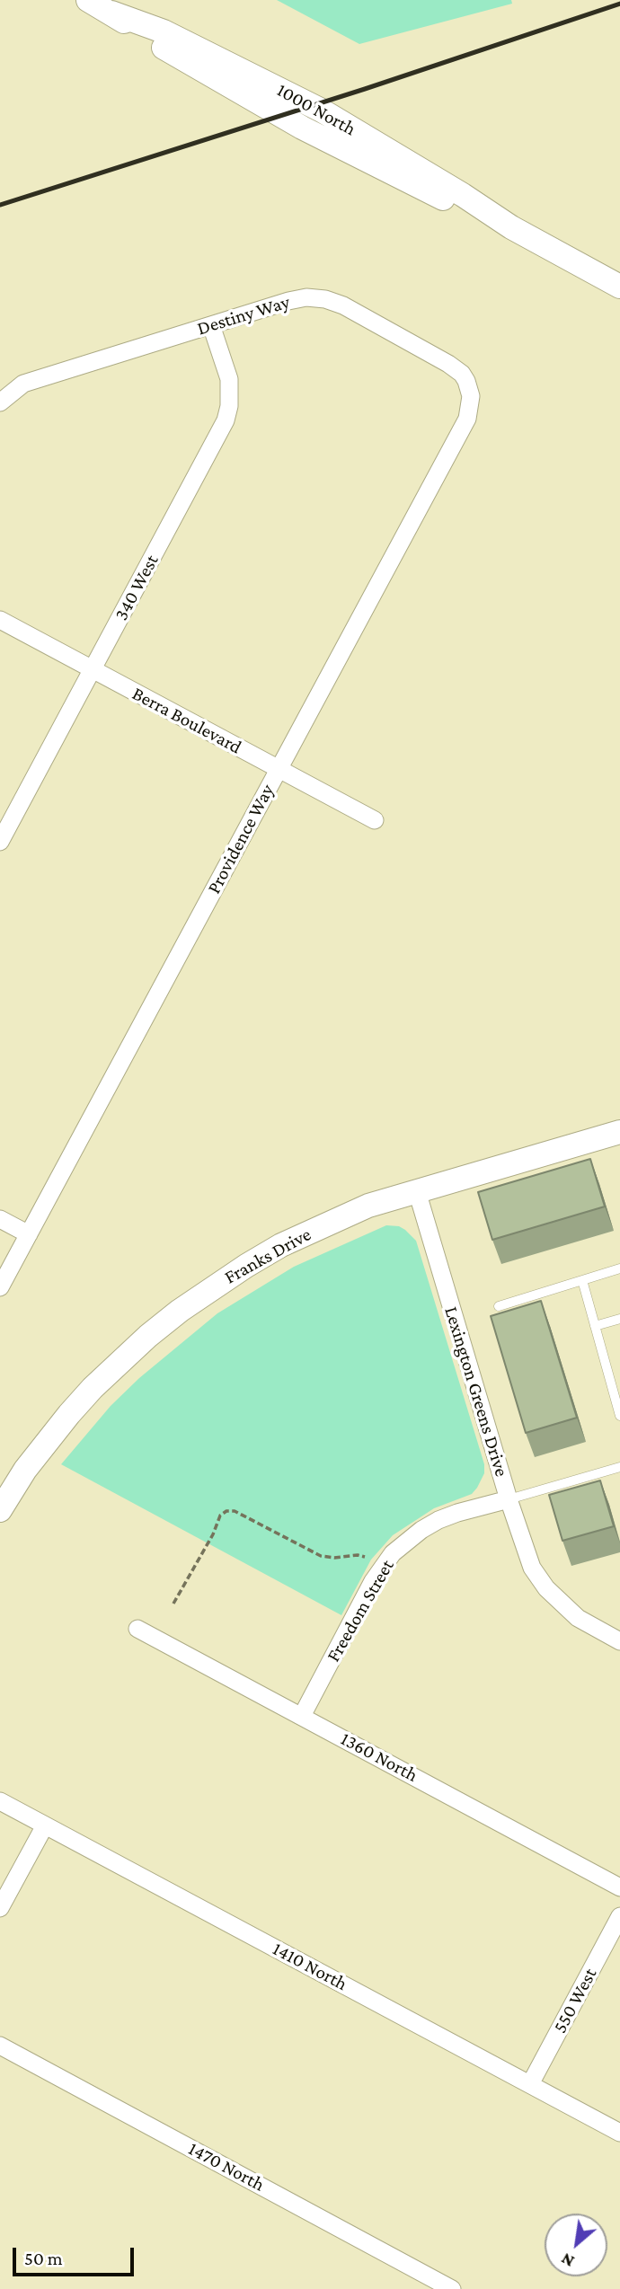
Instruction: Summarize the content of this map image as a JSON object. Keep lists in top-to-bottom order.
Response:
{
  "streets": {
    "street": [
      "1000 North",
      "Destiny Way",
      "340 West",
      "Berra Boulevard",
      "Providence Way",
      "Franks Drive",
      "Lexington Greens Drive",
      "Freedom Street",
      "1360 North",
      "1410 North",
      "550 West",
      "1470 North"
    ]
  },
  "crossings": [
    ["Destiny Way", "340 West"],
    ["Destiny Way", "Providence Way"],
    ["340 West", "Berra Boulevard"],
    ["Berra Boulevard", "Providence Way"],
    ["Franks Drive", "Lexington Greens Drive"],
    ["Lexington Greens Drive", "Freedom Street"],
    ["Freedom Street", "1360 North"],
    ["1410 North", "550 West"]
  ],
  "scale_bar": "50 m",
  "north": "bottom left"
}
